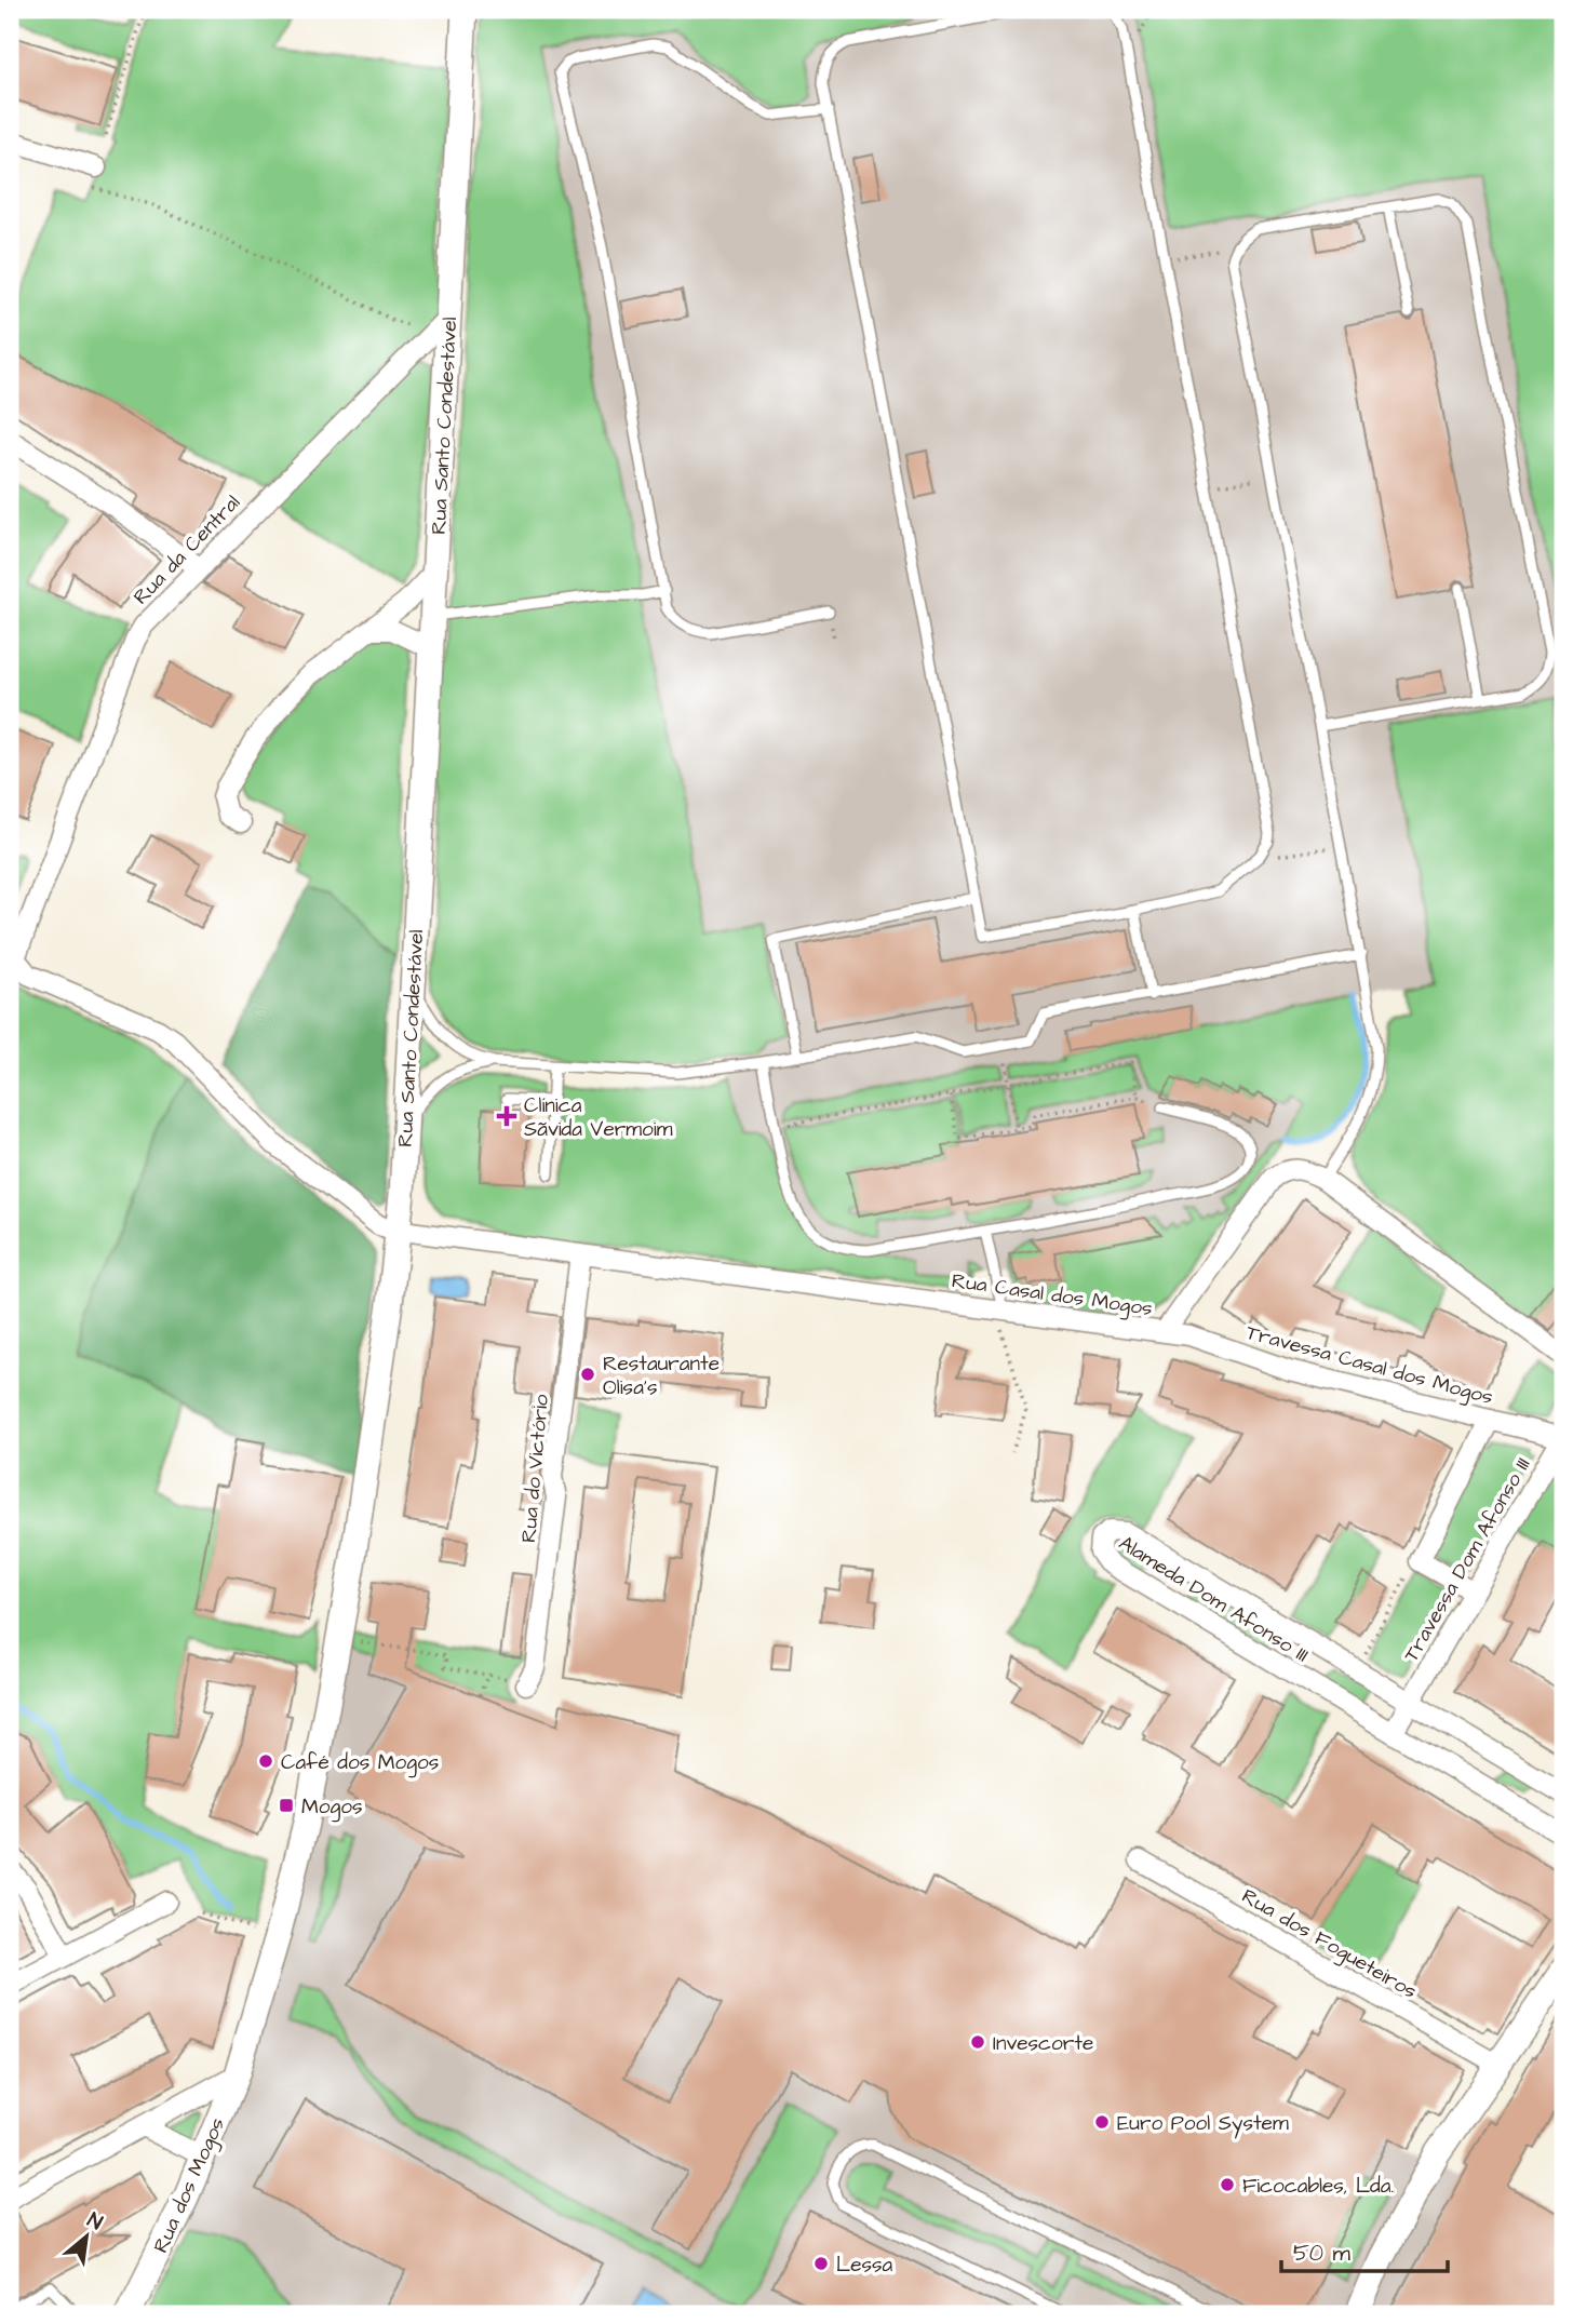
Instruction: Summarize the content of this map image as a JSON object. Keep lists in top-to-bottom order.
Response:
{
  "streets": {
    "street": [
      "Rua Santo Condestável",
      "Rua da Central",
      "Rua Casal dos Mogos",
      "Travessa Casal dos Mogos",
      "Rua do Victório",
      "Travessa Dom Afonso III",
      "Alameda Dom Afonso III",
      "Rua dos Fogueteiros",
      "Rua dos Mogos"
    ]
  },
  "crossings": [
    ["Rua Santo Condestável", "Rua da Central"],
    ["Rua Santo Condestável", "Rua Casal dos Mogos"],
    ["Rua Santo Condestável", "Rua dos Mogos"],
    ["Rua da Central", "Rua Casal dos Mogos"],
    ["Rua Casal dos Mogos", "Travessa Casal dos Mogos"],
    ["Rua Casal dos Mogos", "Rua do Victório"],
    ["Travessa Casal dos Mogos", "Travessa Dom Afonso III"],
    ["Travessa Dom Afonso III", "Alameda Dom Afonso III"]
  ],
  "places": {
    "health": ["Clínica Sãvida Vermoim"],
    "other": [
      "Restaurante Olisa's",
      "Café dos Mogos",
      "Invescorte",
      "Euro Pool System",
      "Ficocables, Lda.",
      "Lessa"
    ],
    "transit": ["Mogos"]
  },
  "scale_bar": "50 m",
  "north": "top right"
}
